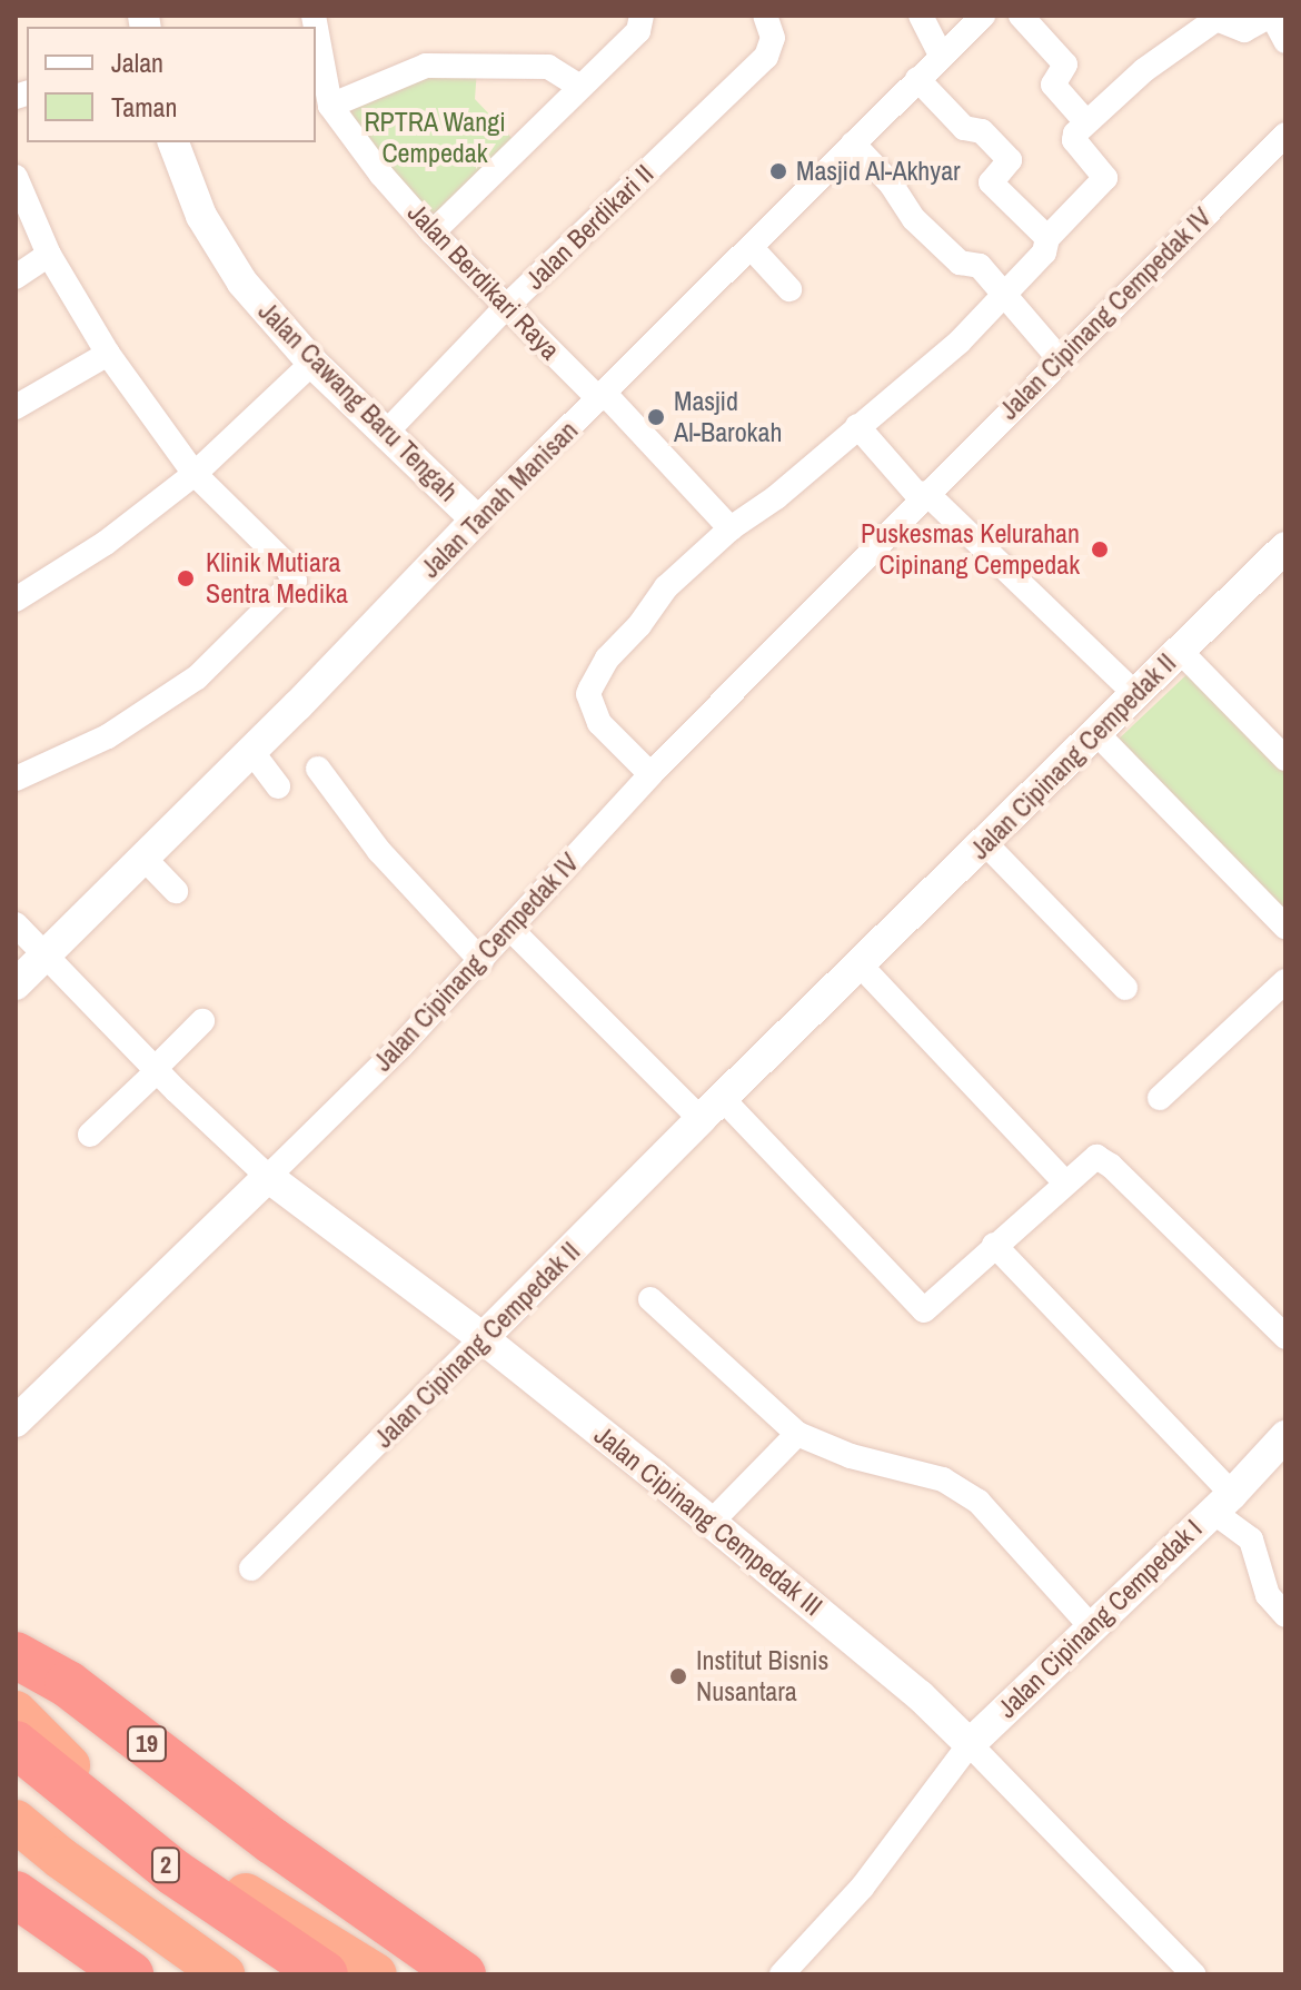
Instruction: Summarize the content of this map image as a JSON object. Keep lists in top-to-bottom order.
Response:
{
  "streets": {
    "highway": ["19", "2"],
    "street": [
      "Jalan Berdikari II",
      "Jalan Berdikari Raya",
      "Jalan Cipinang Cempedak IV",
      "Jalan Cawang Baru Tengah",
      "Jalan Tanah Manisan",
      "Jalan Cipinang Cempedak II",
      "Jalan Cipinang Cempedak III",
      "Jalan Cipinang Cempedak I"
    ]
  },
  "crossings": [
    ["Jalan Berdikari II", "Jalan Berdikari Raya"],
    ["Jalan Berdikari II", "Jalan Cawang Baru Tengah"],
    ["Jalan Berdikari Raya", "Jalan Tanah Manisan"],
    ["Jalan Cipinang Cempedak IV", "Jalan Cipinang Cempedak III"],
    ["Jalan Cawang Baru Tengah", "Jalan Tanah Manisan"],
    ["Jalan Cipinang Cempedak II", "Jalan Cipinang Cempedak III"],
    ["Jalan Cipinang Cempedak III", "Jalan Cipinang Cempedak I"]
  ],
  "parks": ["RPTRA Wangi Cempedak"],
  "places": [
    "Masjid Al-Akhyar",
    "Masjid Al-Barokah",
    "Puskesmas Kelurahan Cipinang Cempedak",
    "Klinik Mutiara Sentra Medika",
    "Institut Bisnis Nusantara"
  ],
  "legend": ["Jalan", "Taman"]
}
